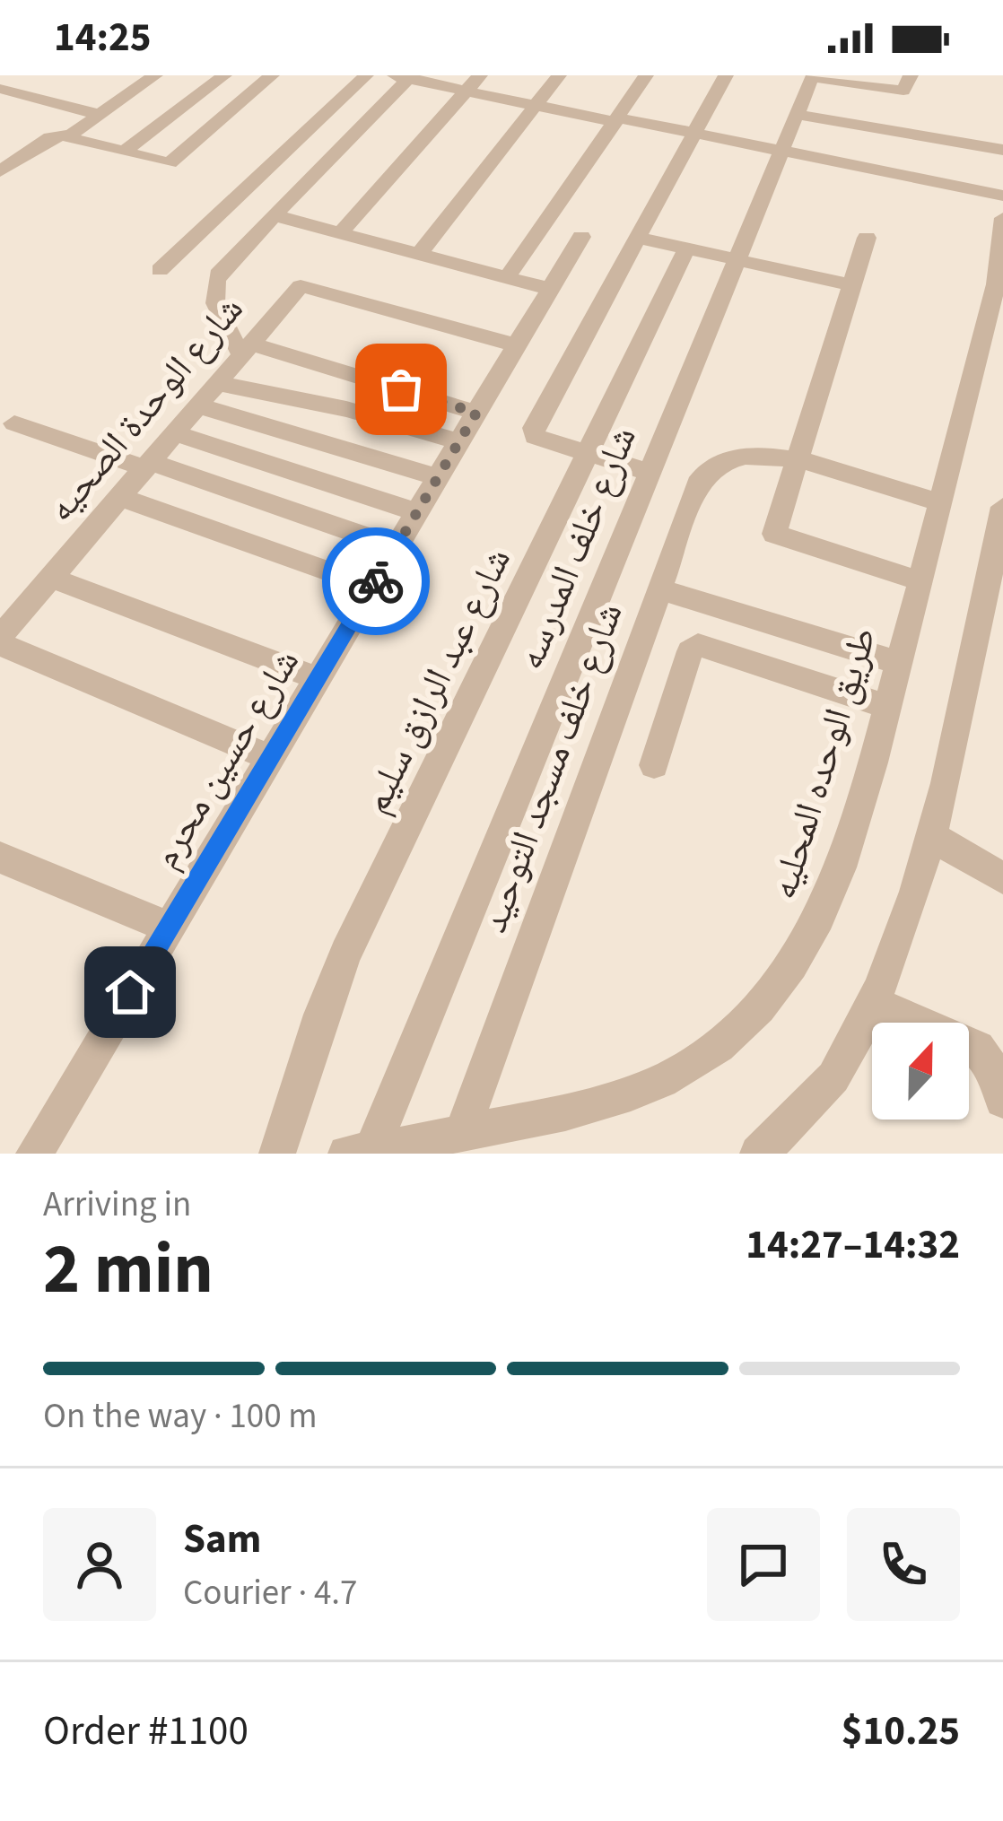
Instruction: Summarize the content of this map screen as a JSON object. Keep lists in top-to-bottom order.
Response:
{
  "streets": {
    "street": [
      "شارع الوحدة الصحيه",
      "شارع خلف المدرسه",
      "شارع عبد الرازق سليم",
      "شارع حسين محرم",
      "طريق الوحده المحليه",
      "شارع خلف مسجد التوحيد"
    ]
  },
  "crossings": [
    ["شارع الوحدة الصحيه", "شارع حسين محرم"],
    ["شارع خلف المدرسه", "طريق الوحده المحليه"],
    ["طريق الوحده المحليه", "شارع خلف مسجد التوحيد"]
  ],
  "north": "top",
  "page": {
    "status": "14:25",
    "heading": ["2 min", "Arriving in", "14:27–14:32"],
    "panel": [
      "Sam",
      "Courier · 4.7",
      "Order #1100",
      "$10.25"
    ],
    "bar": "On the way · 100 m"
  }
}
